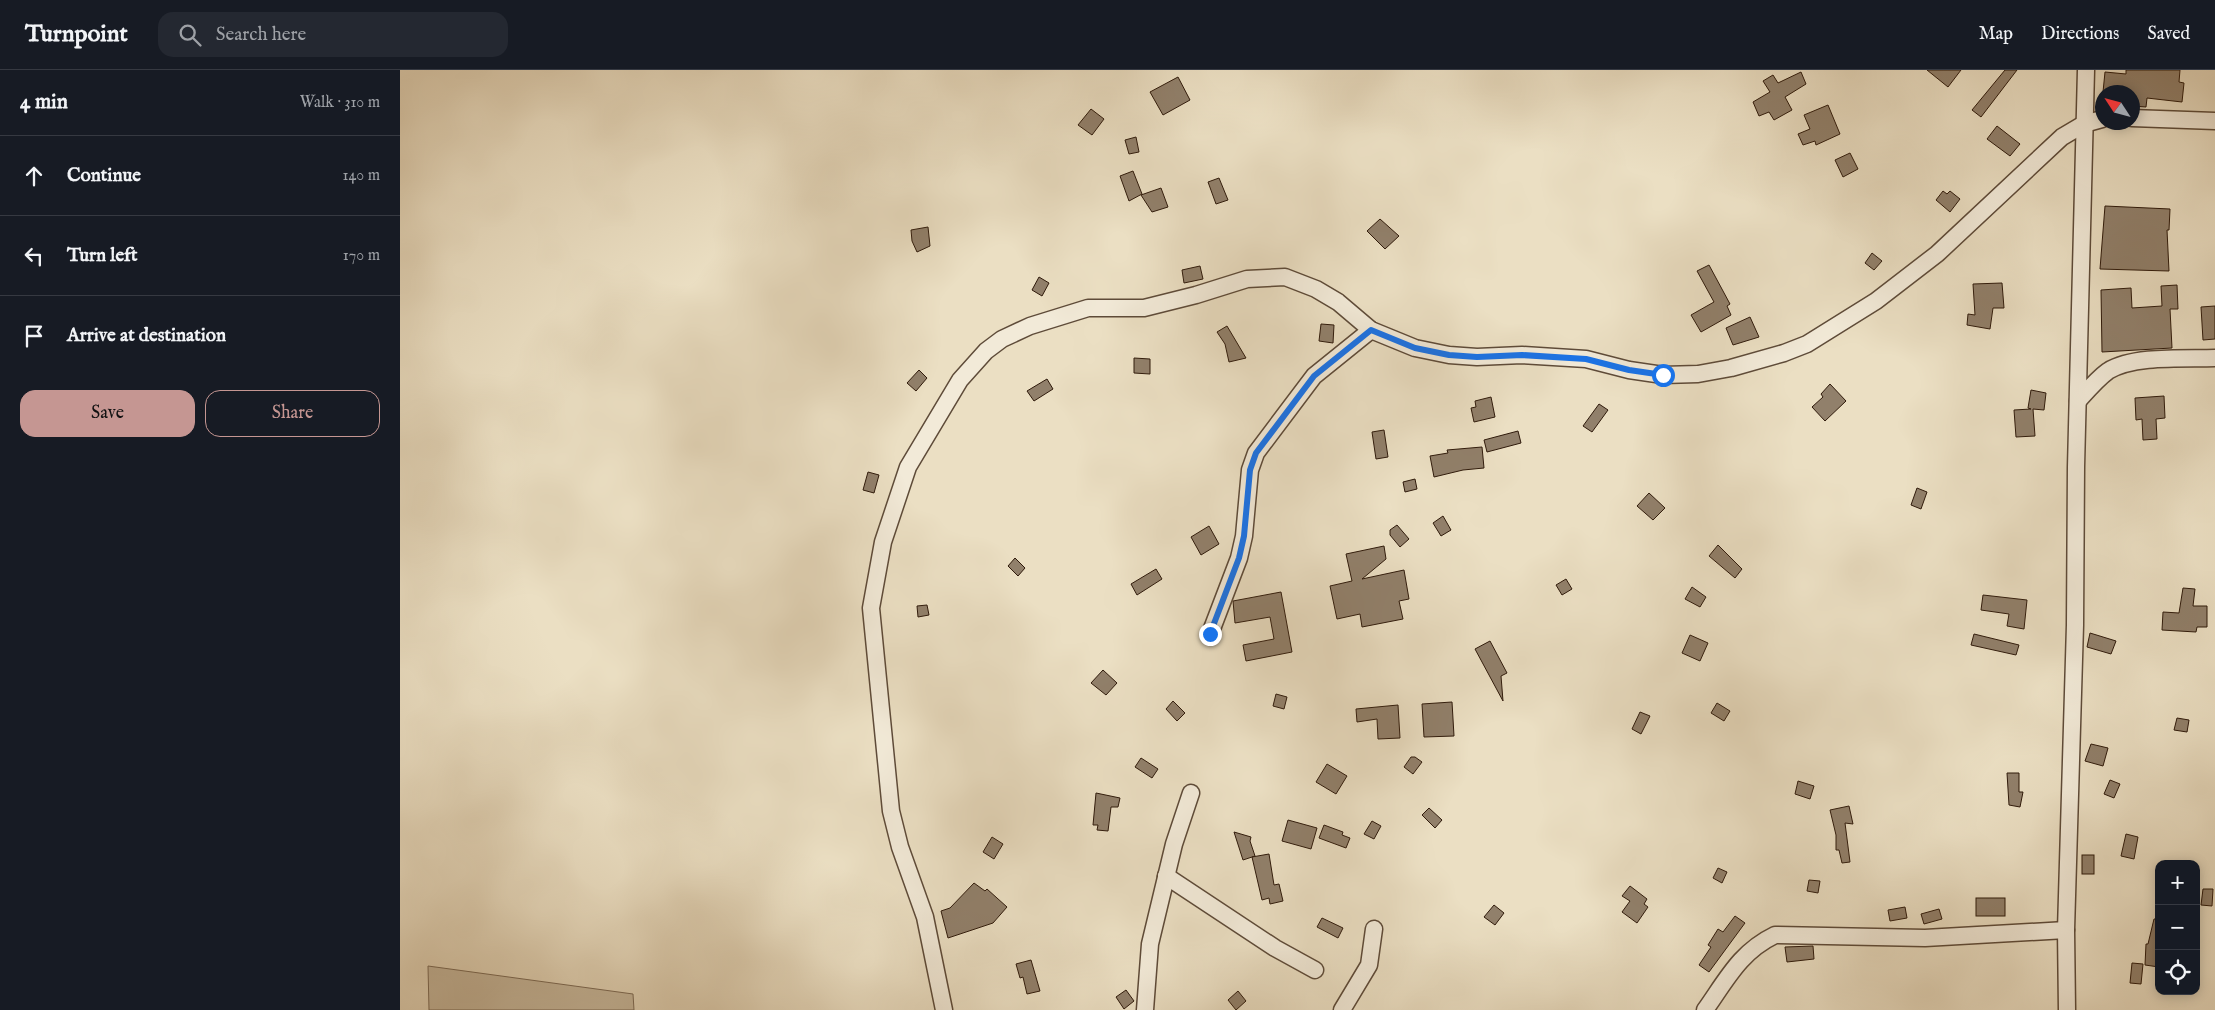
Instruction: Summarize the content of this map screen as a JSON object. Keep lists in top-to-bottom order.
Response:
{
  "north": "top left",
  "page": {
    "header": "Turnpoint",
    "search": "Search here",
    "nav": ["Map", "Directions", "Saved"],
    "heading": ["4 min", "Walk · 310 m"],
    "list": [
      ["Continue", "140 m"],
      ["Turn left", "170 m"],
      "Arrive at destination"
    ],
    "buttons": ["Save", "Share"],
    "map_buttons": ["+", "−"]
  }
}
